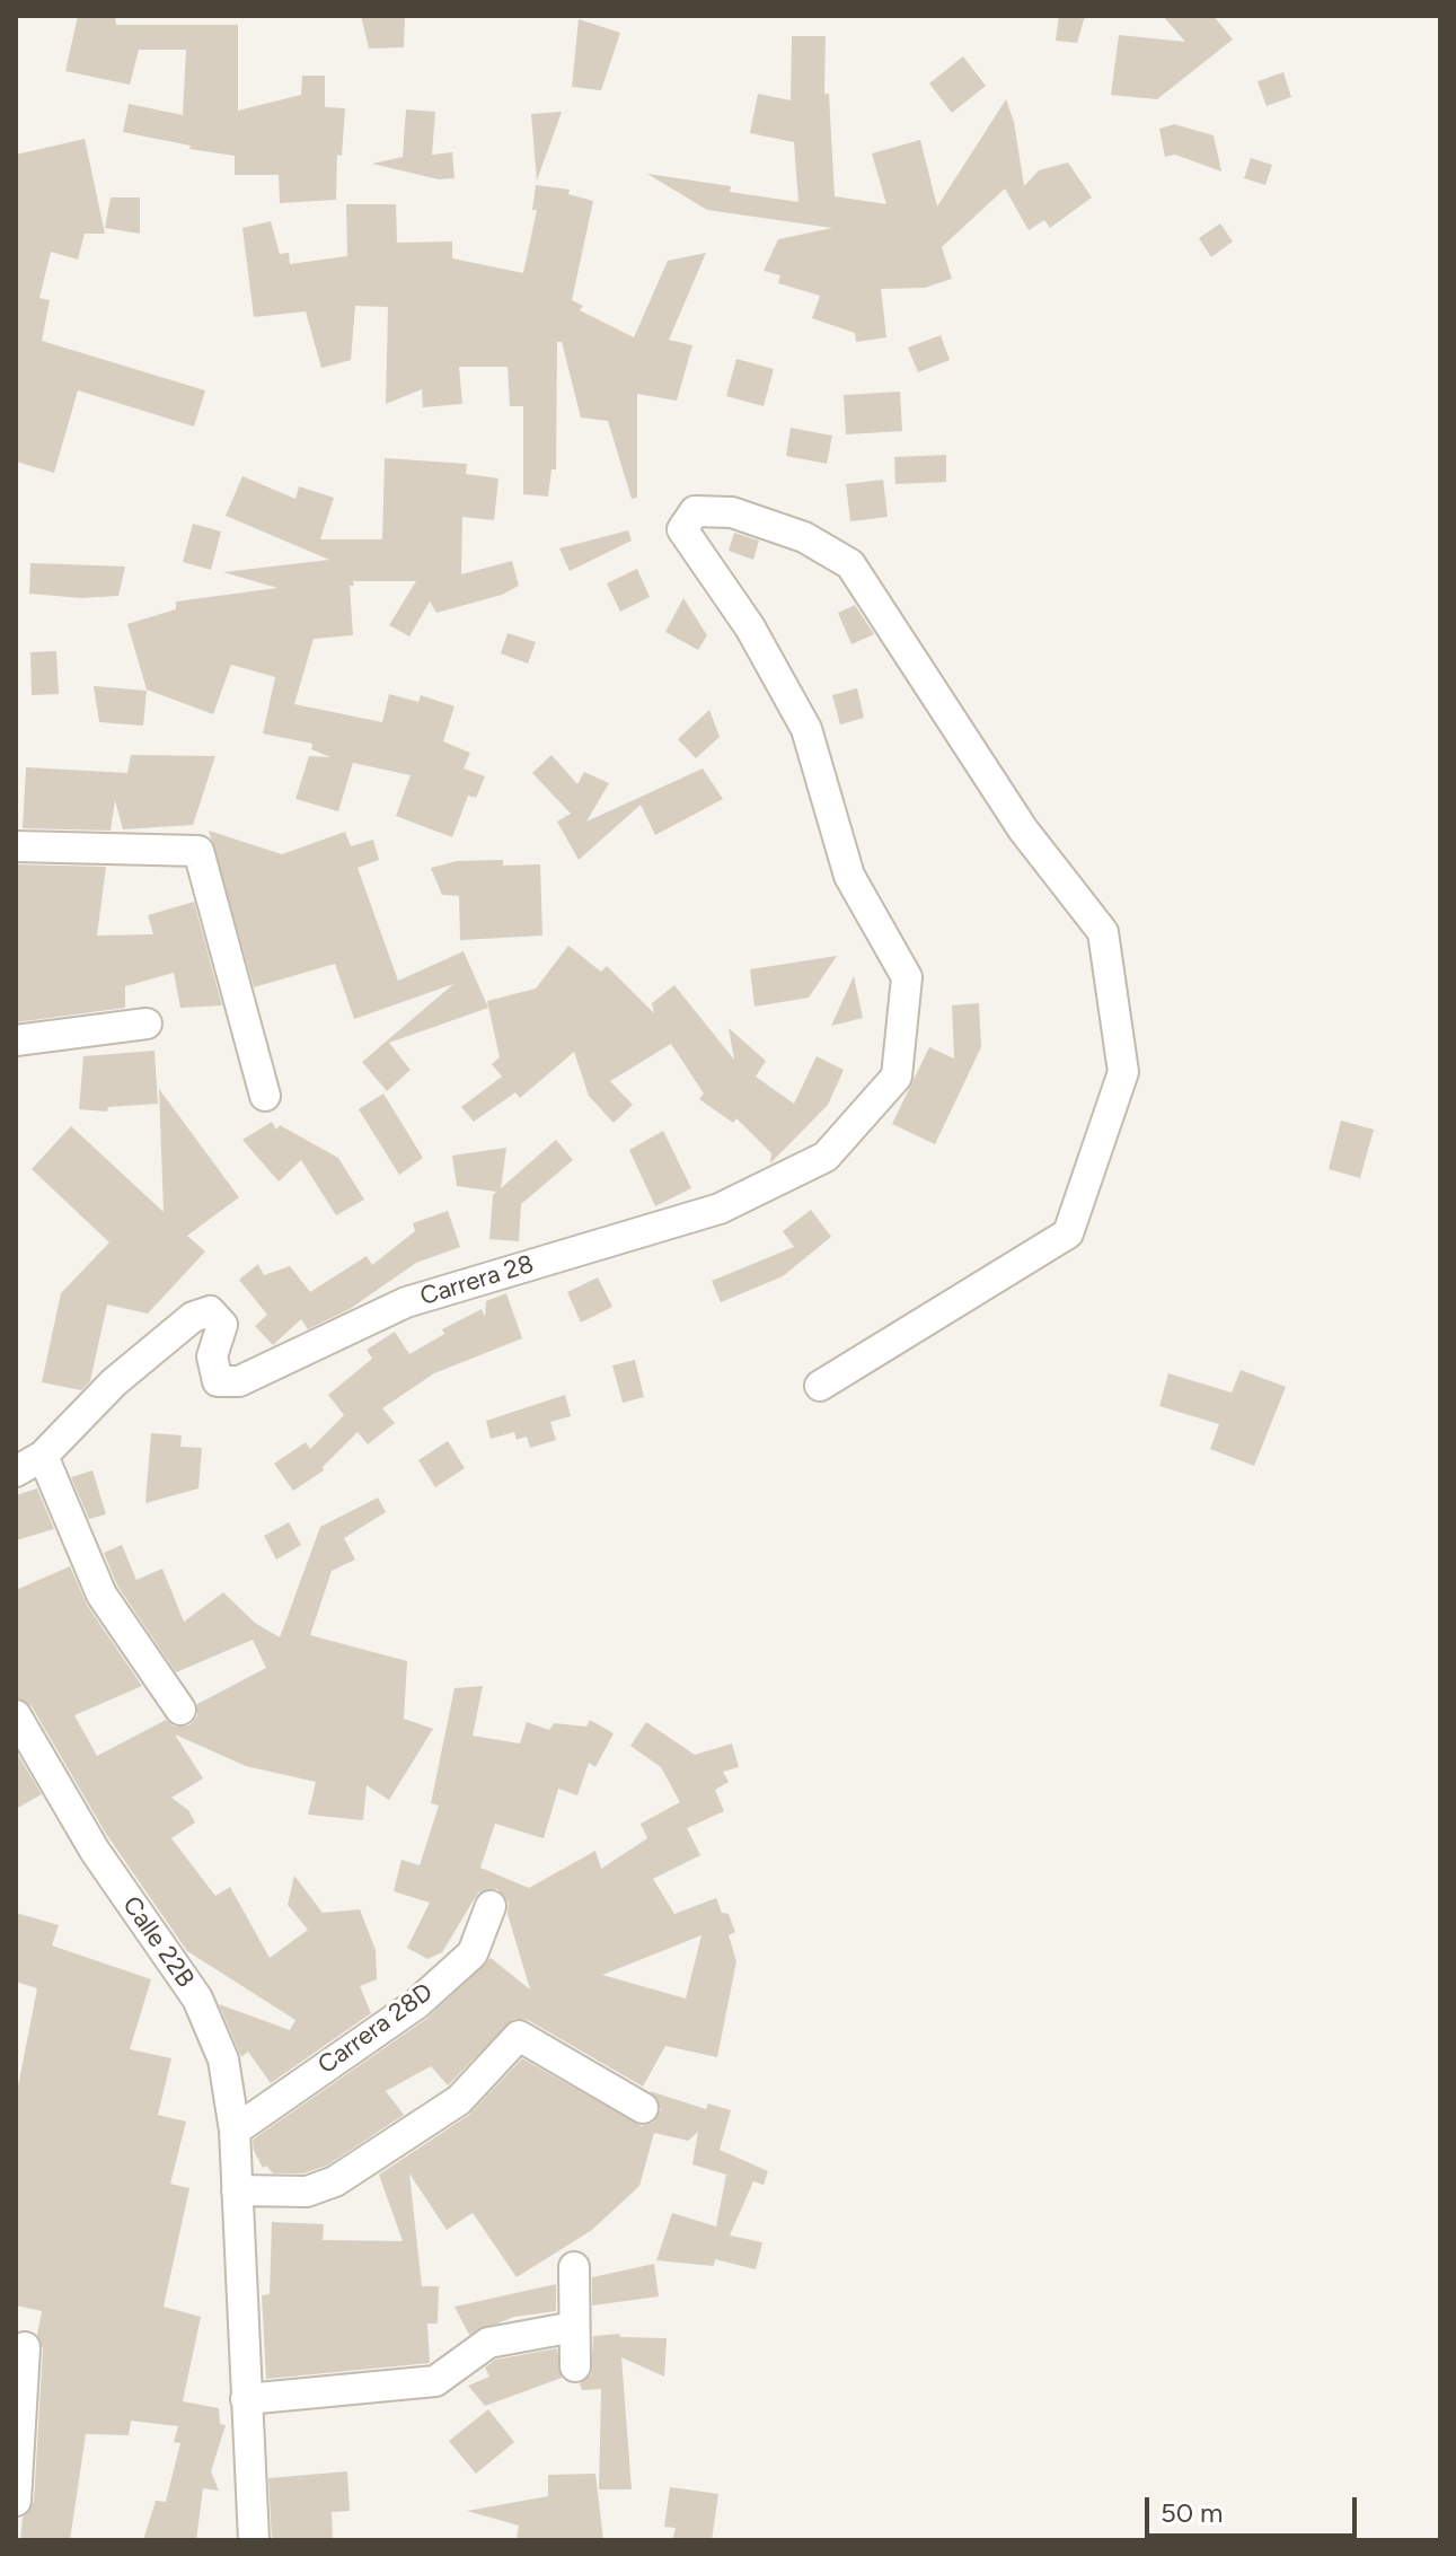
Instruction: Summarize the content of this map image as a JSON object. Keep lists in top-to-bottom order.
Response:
{
  "streets": {
    "street": ["Carrera 28", "Calle 22B", "Carrera 28D"]
  },
  "crossings": [
    ["Calle 22B", "Carrera 28D"]
  ],
  "scale_bar": "50 m"
}
